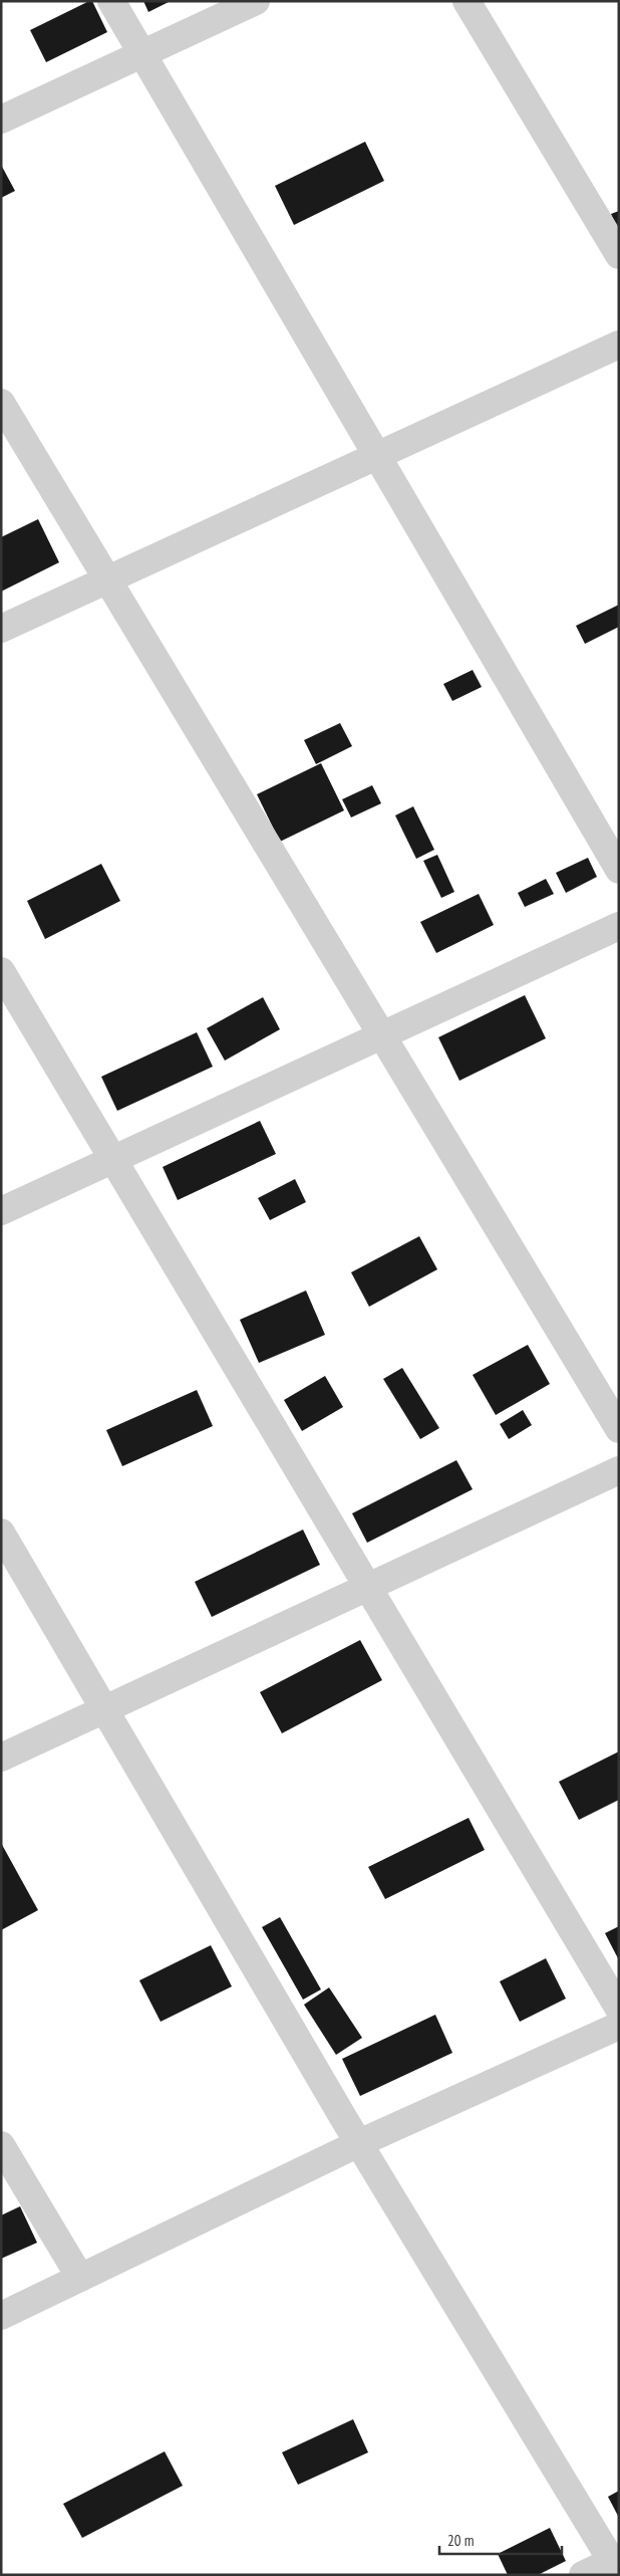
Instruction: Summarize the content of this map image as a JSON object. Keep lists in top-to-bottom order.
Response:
{
  "scale_bar": "20 m"
}
